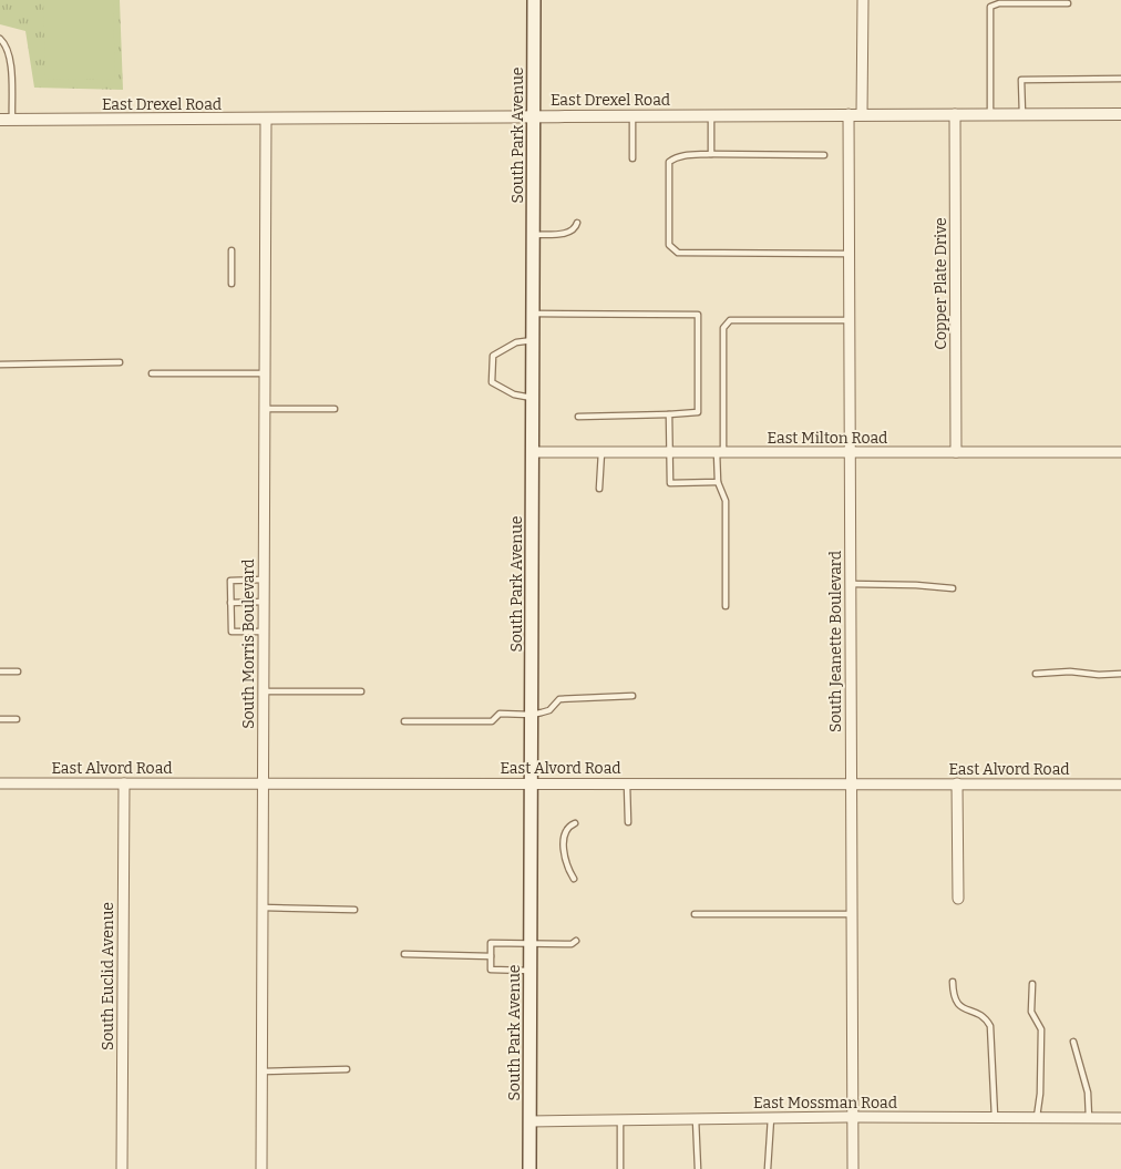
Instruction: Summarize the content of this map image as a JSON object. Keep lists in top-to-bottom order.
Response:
{
  "streets": {
    "main road": ["South Park Avenue"],
    "street": [
      "East Drexel Road",
      "Copper Plate Drive",
      "East Milton Road",
      "South Jeanette Boulevard",
      "South Morris Boulevard",
      "East Alvord Road",
      "South Euclid Avenue",
      "East Mossman Road"
    ]
  },
  "crossings": [
    ["East Drexel Road", "South Park Avenue"],
    ["East Drexel Road", "Copper Plate Drive"],
    ["East Drexel Road", "South Jeanette Boulevard"],
    ["East Drexel Road", "South Morris Boulevard"],
    ["South Park Avenue", "East Milton Road"],
    ["South Park Avenue", "East Alvord Road"],
    ["South Park Avenue", "East Mossman Road"],
    ["Copper Plate Drive", "East Milton Road"],
    ["East Milton Road", "South Jeanette Boulevard"],
    ["South Jeanette Boulevard", "East Alvord Road"],
    ["South Jeanette Boulevard", "East Mossman Road"],
    ["South Morris Boulevard", "East Alvord Road"],
    ["East Alvord Road", "South Euclid Avenue"]
  ]
}
